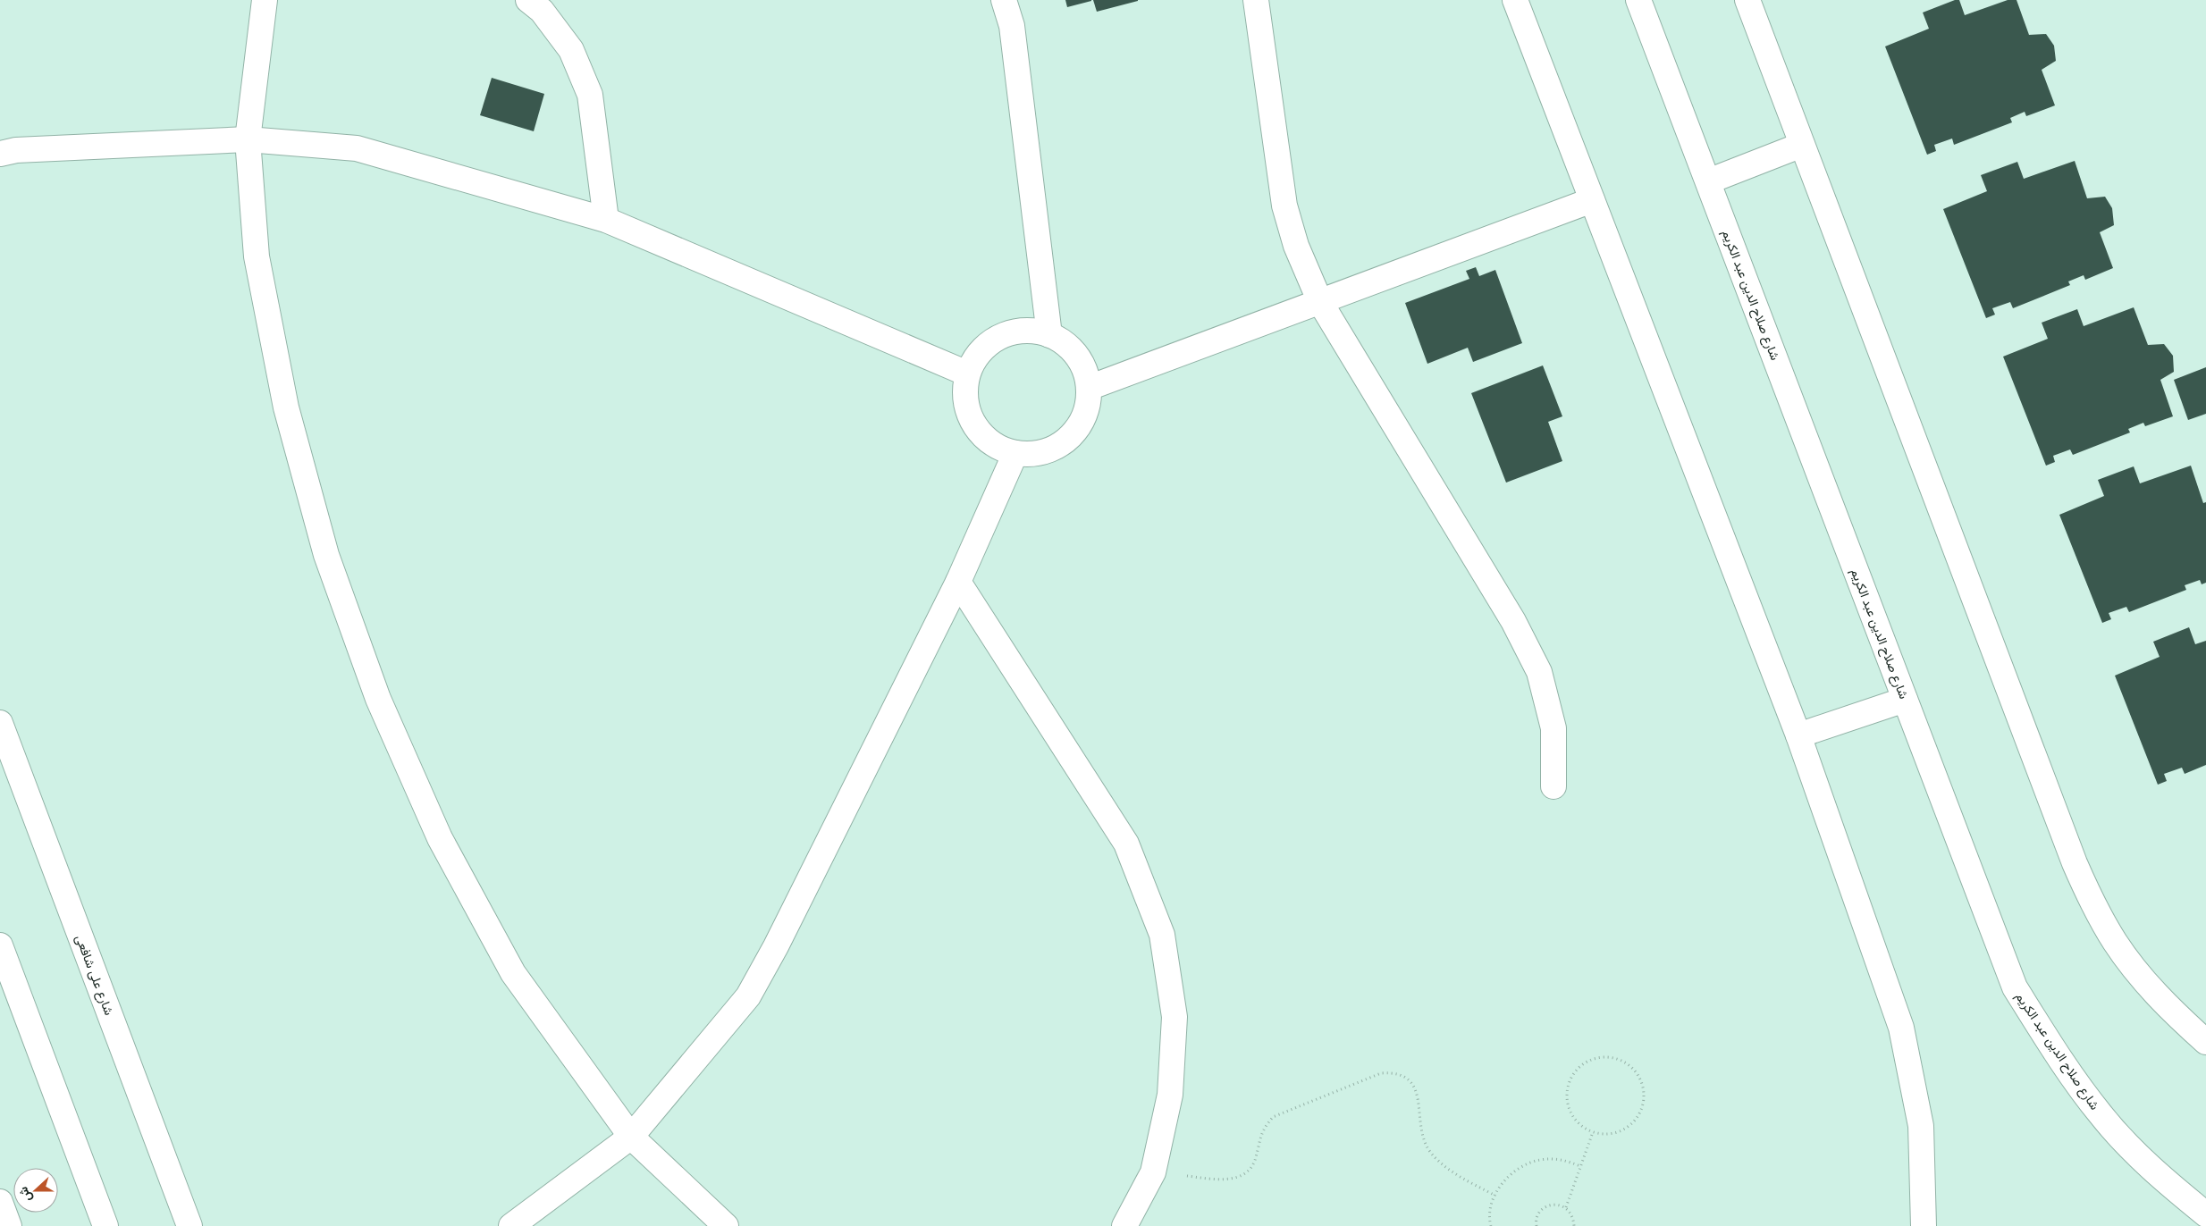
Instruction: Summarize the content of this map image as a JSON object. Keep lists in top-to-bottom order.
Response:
{
  "streets": {
    "street": ["شارع صلاح الدين عبد الكريم", "شارع على شافعى"]
  },
  "north": "left"
}
